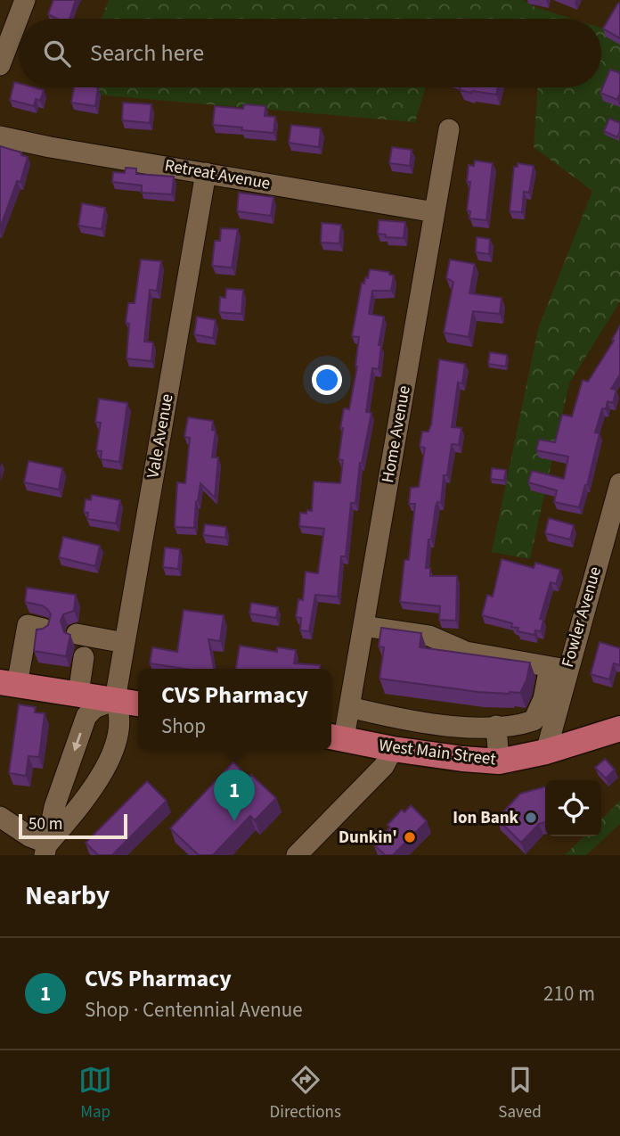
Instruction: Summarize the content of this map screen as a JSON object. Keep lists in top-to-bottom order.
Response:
{
  "streets": {
    "main road": ["West Main Street"],
    "street": [
      "Retreat Avenue",
      "Home Avenue",
      "Vale Avenue",
      "Fowler Avenue"
    ]
  },
  "crossings": [
    ["Retreat Avenue", "Home Avenue"],
    ["Retreat Avenue", "Vale Avenue"],
    ["Home Avenue", "West Main Street"],
    ["Fowler Avenue", "West Main Street"]
  ],
  "places": ["Ion Bank", "Dunkin'"],
  "scale_bar": "50 m",
  "page": {
    "search": "Search here",
    "popup": ["CVS Pharmacy", "Shop"],
    "pins": "1",
    "scale": "50 m",
    "heading": "Nearby",
    "list": [
      {
        "mark": "1",
        "name": "CVS Pharmacy",
        "note": "Shop · Centennial Avenue",
        "value": "210 m"
      }
    ],
    "nav": ["Map", "Directions", "Saved"]
  }
}
